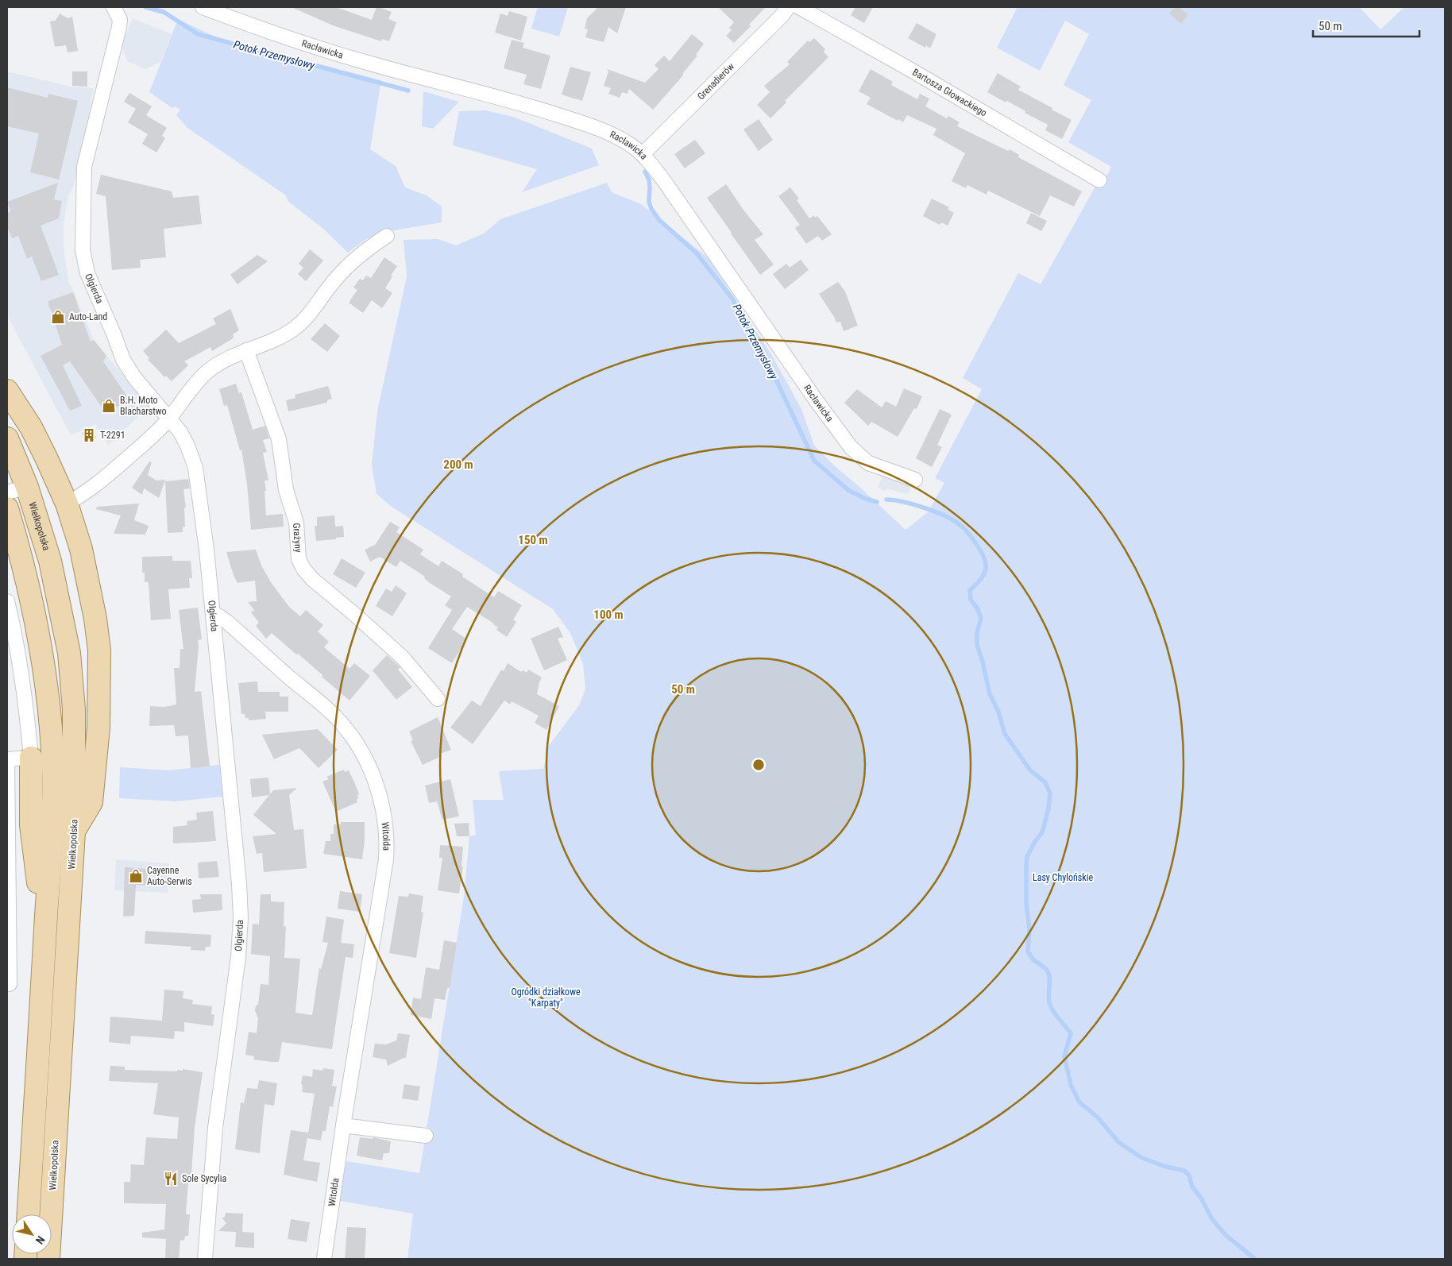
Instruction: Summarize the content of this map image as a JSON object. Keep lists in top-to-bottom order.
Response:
{
  "streets": {
    "main road": ["Wielkopolska"],
    "street": [
      "Racławicka",
      "Grenadierów",
      "Bartosza Głowackiego",
      "Olgierda",
      "Grażyny",
      "Witolda"
    ]
  },
  "crossings": [
    ["Racławicka", "Grenadierów"],
    ["Olgierda", "Witolda"]
  ],
  "water": ["Potok Przemysłowy"],
  "parks": ["Lasy Chylońskie", "Ogródki działkowe \"Karpaty\""],
  "places": {
    "shop": ["Auto-Land", "B.H. Moto Blacharstwo", "Cayenne Auto-Serwis"],
    "building": ["T-2291"],
    "restaurant": ["Sole Sycylia"]
  },
  "scale_bar": "50 m",
  "north": "bottom right",
  "rings": [
    "200 m",
    "150 m",
    "100 m",
    "50 m"
  ]
}
